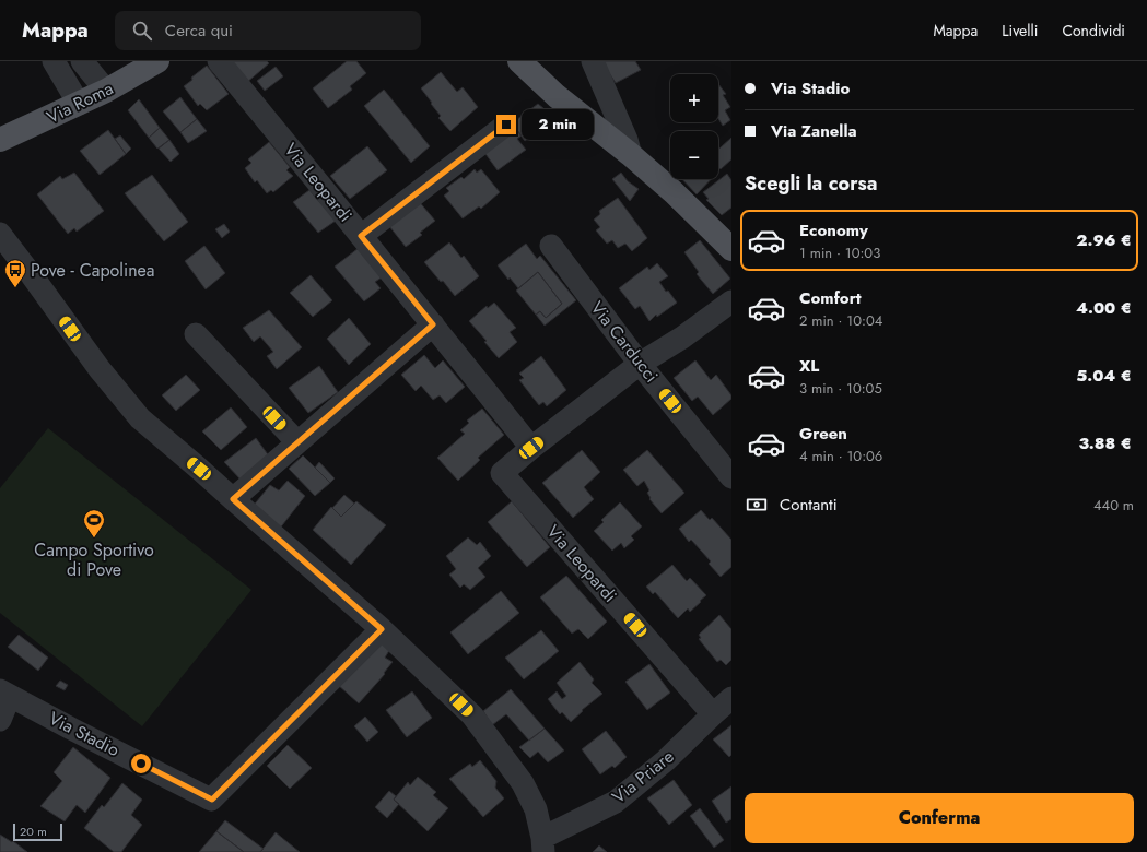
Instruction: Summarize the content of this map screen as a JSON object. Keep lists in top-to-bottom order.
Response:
{
  "streets": {
    "main road": ["Via Roma"],
    "street": [
      "Via Leopardi",
      "Via Carducci",
      "Via Stadio",
      "Via Priare"
    ]
  },
  "crossings": [
    ["Via Leopardi", "Via Priare"]
  ],
  "places": {
    "bus stop": ["Pove - Capolinea"],
    "sports": ["Campo Sportivo di Pove"]
  },
  "scale_bar": "20 m",
  "page": {
    "header": "Mappa",
    "search": "Cerca qui",
    "nav": ["Mappa", "Livelli", "Condividi"],
    "banner": ["Via Stadio", "Via Zanella"],
    "map_buttons": ["+", "−"],
    "bubble": "2 min",
    "heading": "Scegli la corsa",
    "list": [
      {
        "name": "Economy",
        "note": "1 min · 10:03",
        "value": "2.96 €"
      },
      {
        "name": "Comfort",
        "note": "2 min · 10:04",
        "value": "4.00 €"
      },
      {
        "name": "XL",
        "note": "3 min · 10:05",
        "value": "5.04 €"
      },
      {
        "name": "Green",
        "note": "4 min · 10:06",
        "value": "3.88 €"
      }
    ],
    "pay": ["Contanti", "440 m"],
    "buttons": "Conferma",
    "scale": "20 m"
  }
}
